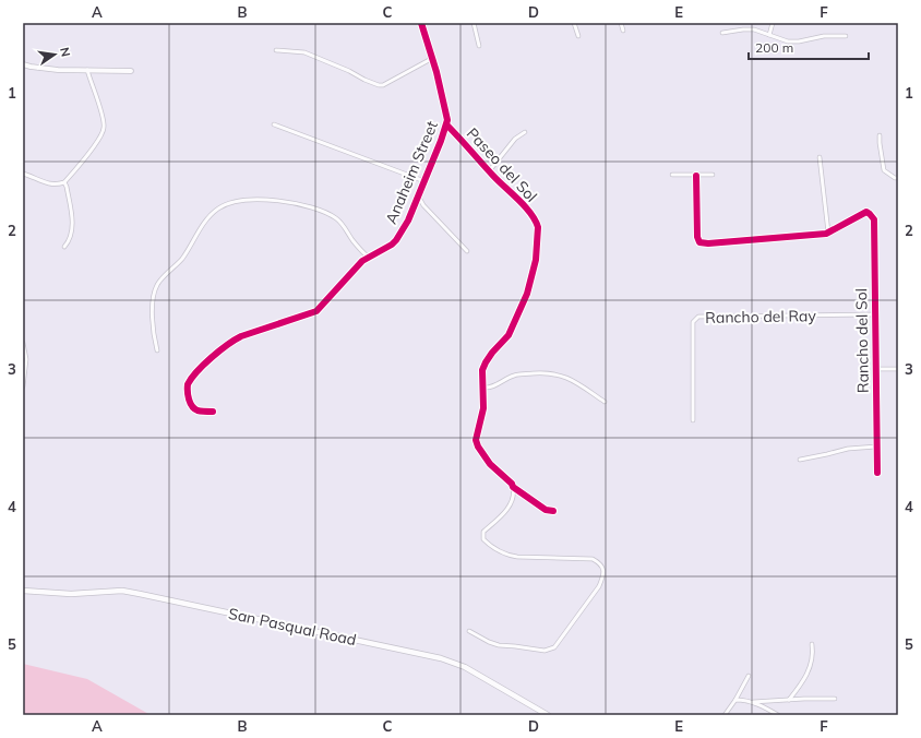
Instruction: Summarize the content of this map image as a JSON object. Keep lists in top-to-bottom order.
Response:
{
  "streets": {
    "main road": ["San Pasqual Road"],
    "street": [
      "Paseo del Sol",
      "Anaheim Street",
      "Rancho del Ray",
      "Rancho del Sol"
    ]
  },
  "crossings": [
    ["Paseo del Sol", "Anaheim Street"],
    ["Rancho del Ray", "Rancho del Sol"]
  ],
  "scale_bar": "200 m",
  "north": "right",
  "grid": {
    "columns": [
      "A",
      "B",
      "C",
      "D",
      "E",
      "F"
    ],
    "rows": [
      "1",
      "2",
      "3",
      "4",
      "5"
    ]
  }
}
